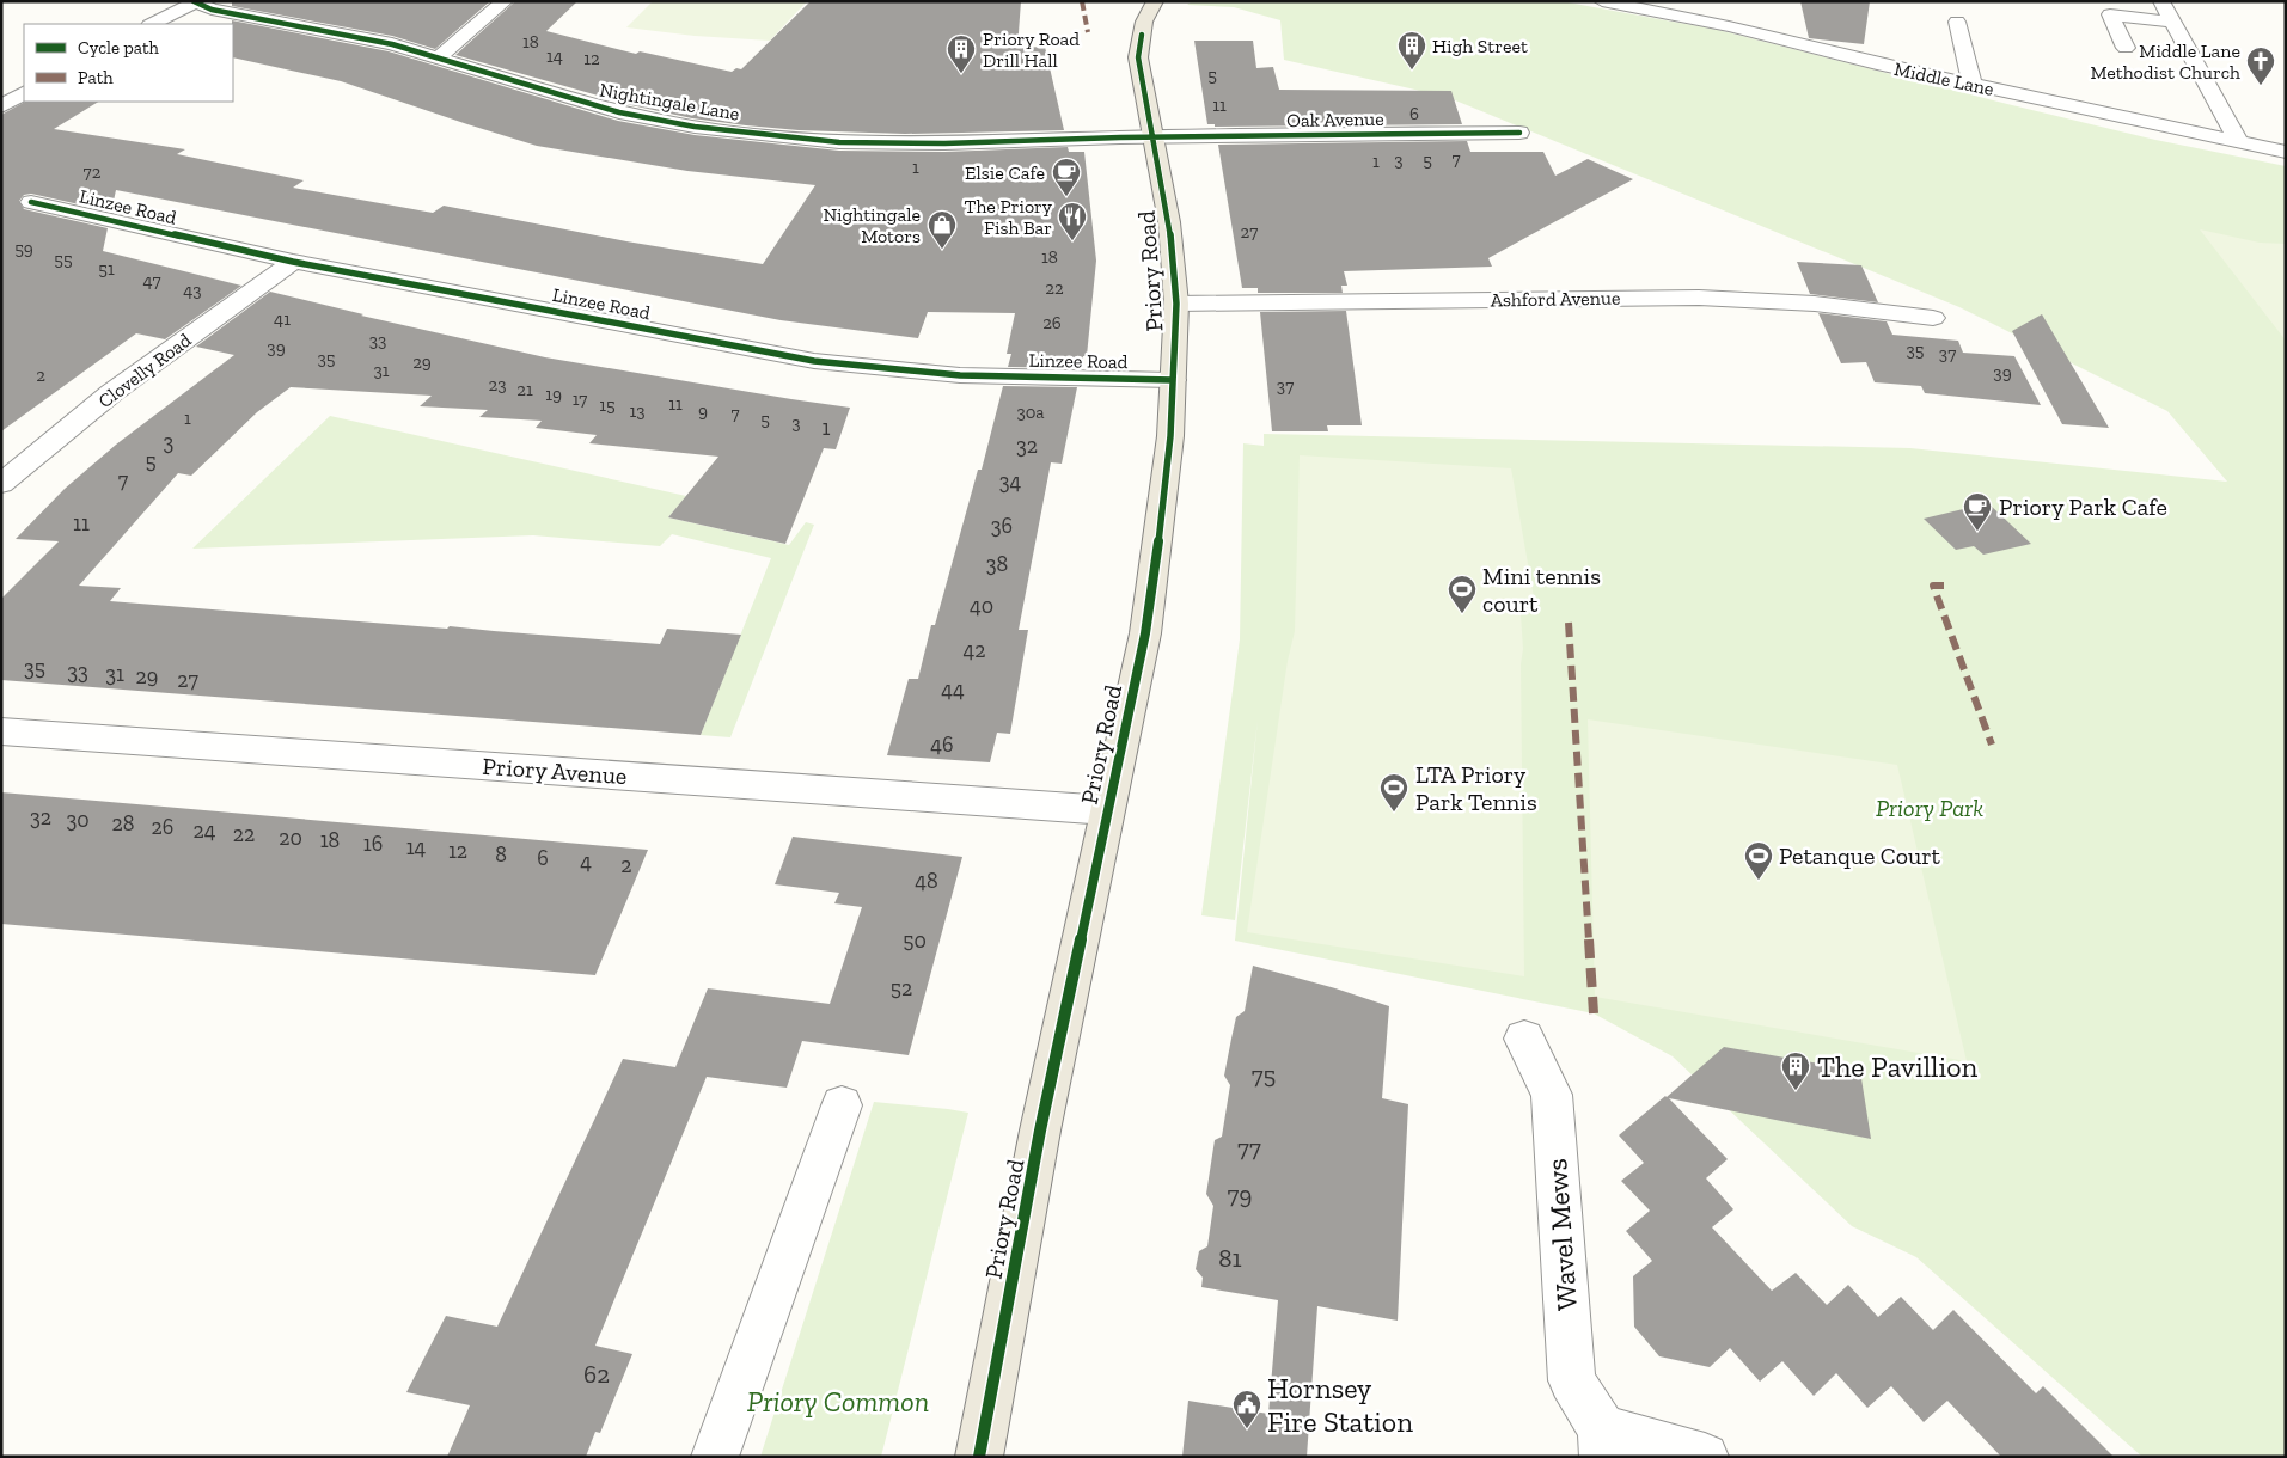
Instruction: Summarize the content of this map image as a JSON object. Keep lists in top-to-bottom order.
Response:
{
  "streets": {
    "main road": ["Priory Road"],
    "street": [
      "Middle Lane",
      "Nightingale Lane",
      "Oak Avenue",
      "Linzee Road",
      "Ashford Avenue",
      "Clovelly Road",
      "Priory Avenue",
      "Wavel Mews"
    ]
  },
  "crossings": [
    ["Nightingale Lane", "Oak Avenue"],
    ["Nightingale Lane", "Priory Road"],
    ["Oak Avenue", "Priory Road"],
    ["Linzee Road", "Priory Road"],
    ["Linzee Road", "Clovelly Road"],
    ["Priory Road", "Ashford Avenue"],
    ["Priory Road", "Priory Avenue"]
  ],
  "parks": ["Priory Park", "Priory Common"],
  "places": {
    "building": ["High Street", "Priory Road Drill Hall", "The Pavillion"],
    "church": ["Middle Lane Methodist Church"],
    "cafe": ["Elsie Cafe", "Priory Park Cafe"],
    "restaurant": ["The Priory Fish Bar"],
    "shop": ["Nightingale Motors"],
    "sports": ["Mini tennis court", "LTA Priory Park Tennis", "Petanque Court"],
    "public building": ["Hornsey Fire Station"]
  },
  "house_numbers": [
    "18",
    "14",
    "12",
    "5",
    "11",
    "6",
    "7",
    "3",
    "5",
    "1",
    "1",
    "72",
    "27",
    "59",
    "18",
    "55",
    "51",
    "47",
    "22",
    "43",
    "41",
    "26",
    "33",
    "39",
    "35",
    "37",
    "35",
    "29",
    "31",
    "39",
    "2",
    "23",
    "37",
    "21",
    "19",
    "17",
    "11",
    "15",
    "13",
    "9",
    "30a",
    "7",
    "1",
    "5",
    "3",
    "1",
    "3",
    "32",
    "5",
    "7",
    "34",
    "11",
    "36",
    "38",
    "40",
    "42",
    "35",
    "33",
    "31",
    "29",
    "27",
    "44",
    "46",
    "32",
    "30",
    "28",
    "26",
    "24",
    "22",
    "20",
    "18",
    "16",
    "14",
    "12",
    "8",
    "6",
    "4",
    "2",
    "48",
    "50",
    "52",
    "75",
    "77",
    "79",
    "81",
    "62"
  ],
  "legend": ["Cycle path", "Path"]
}
